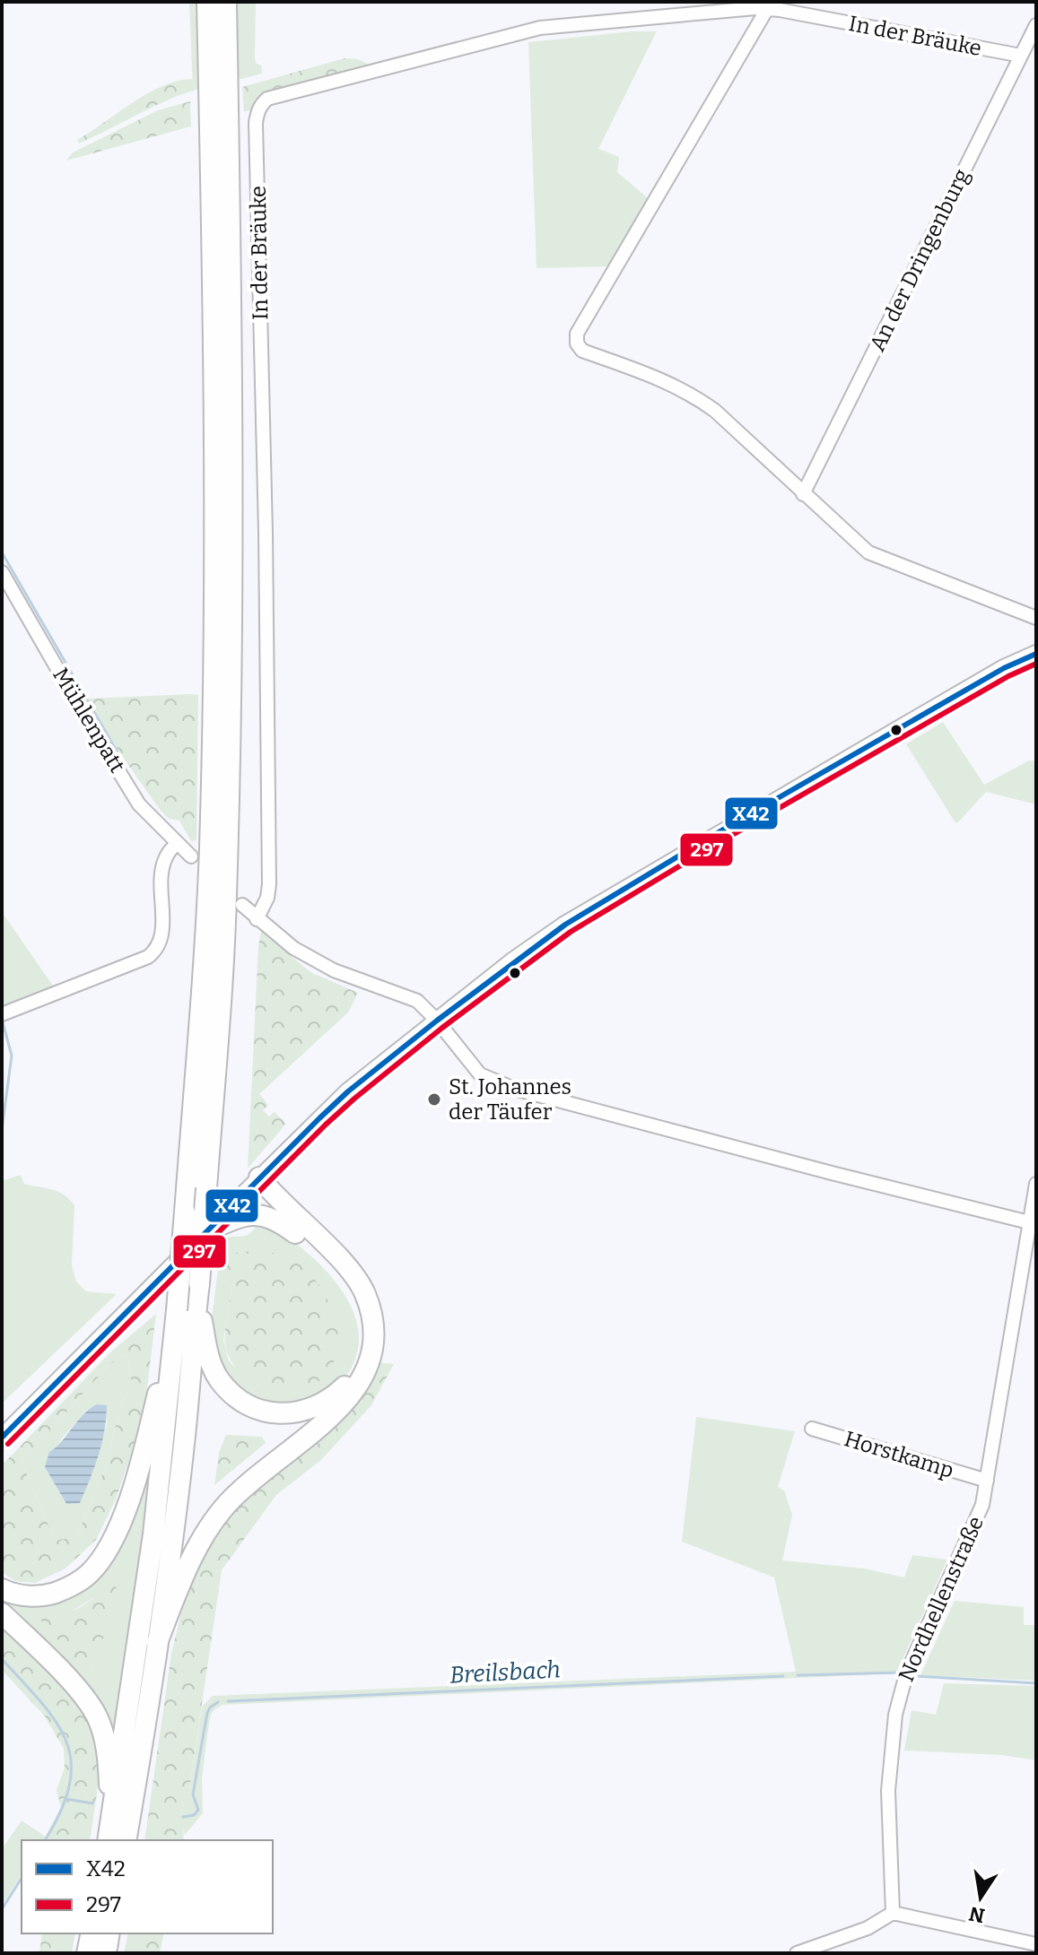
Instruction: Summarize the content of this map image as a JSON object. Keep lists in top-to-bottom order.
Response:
{
  "streets": {
    "street": [
      "In der Bräuke",
      "An der Dringenburg",
      "Mühlenpatt",
      "Horstkamp",
      "Nordhellenstraße"
    ]
  },
  "crossings": [
    ["In der Bräuke", "An der Dringenburg"],
    ["Horstkamp", "Nordhellenstraße"]
  ],
  "water": ["Breilsbach"],
  "places": ["St. Johannes der Täufer"],
  "lines": ["transit line X42", "transit line 297"],
  "legend": ["X42", "297"],
  "north": "bottom"
}
